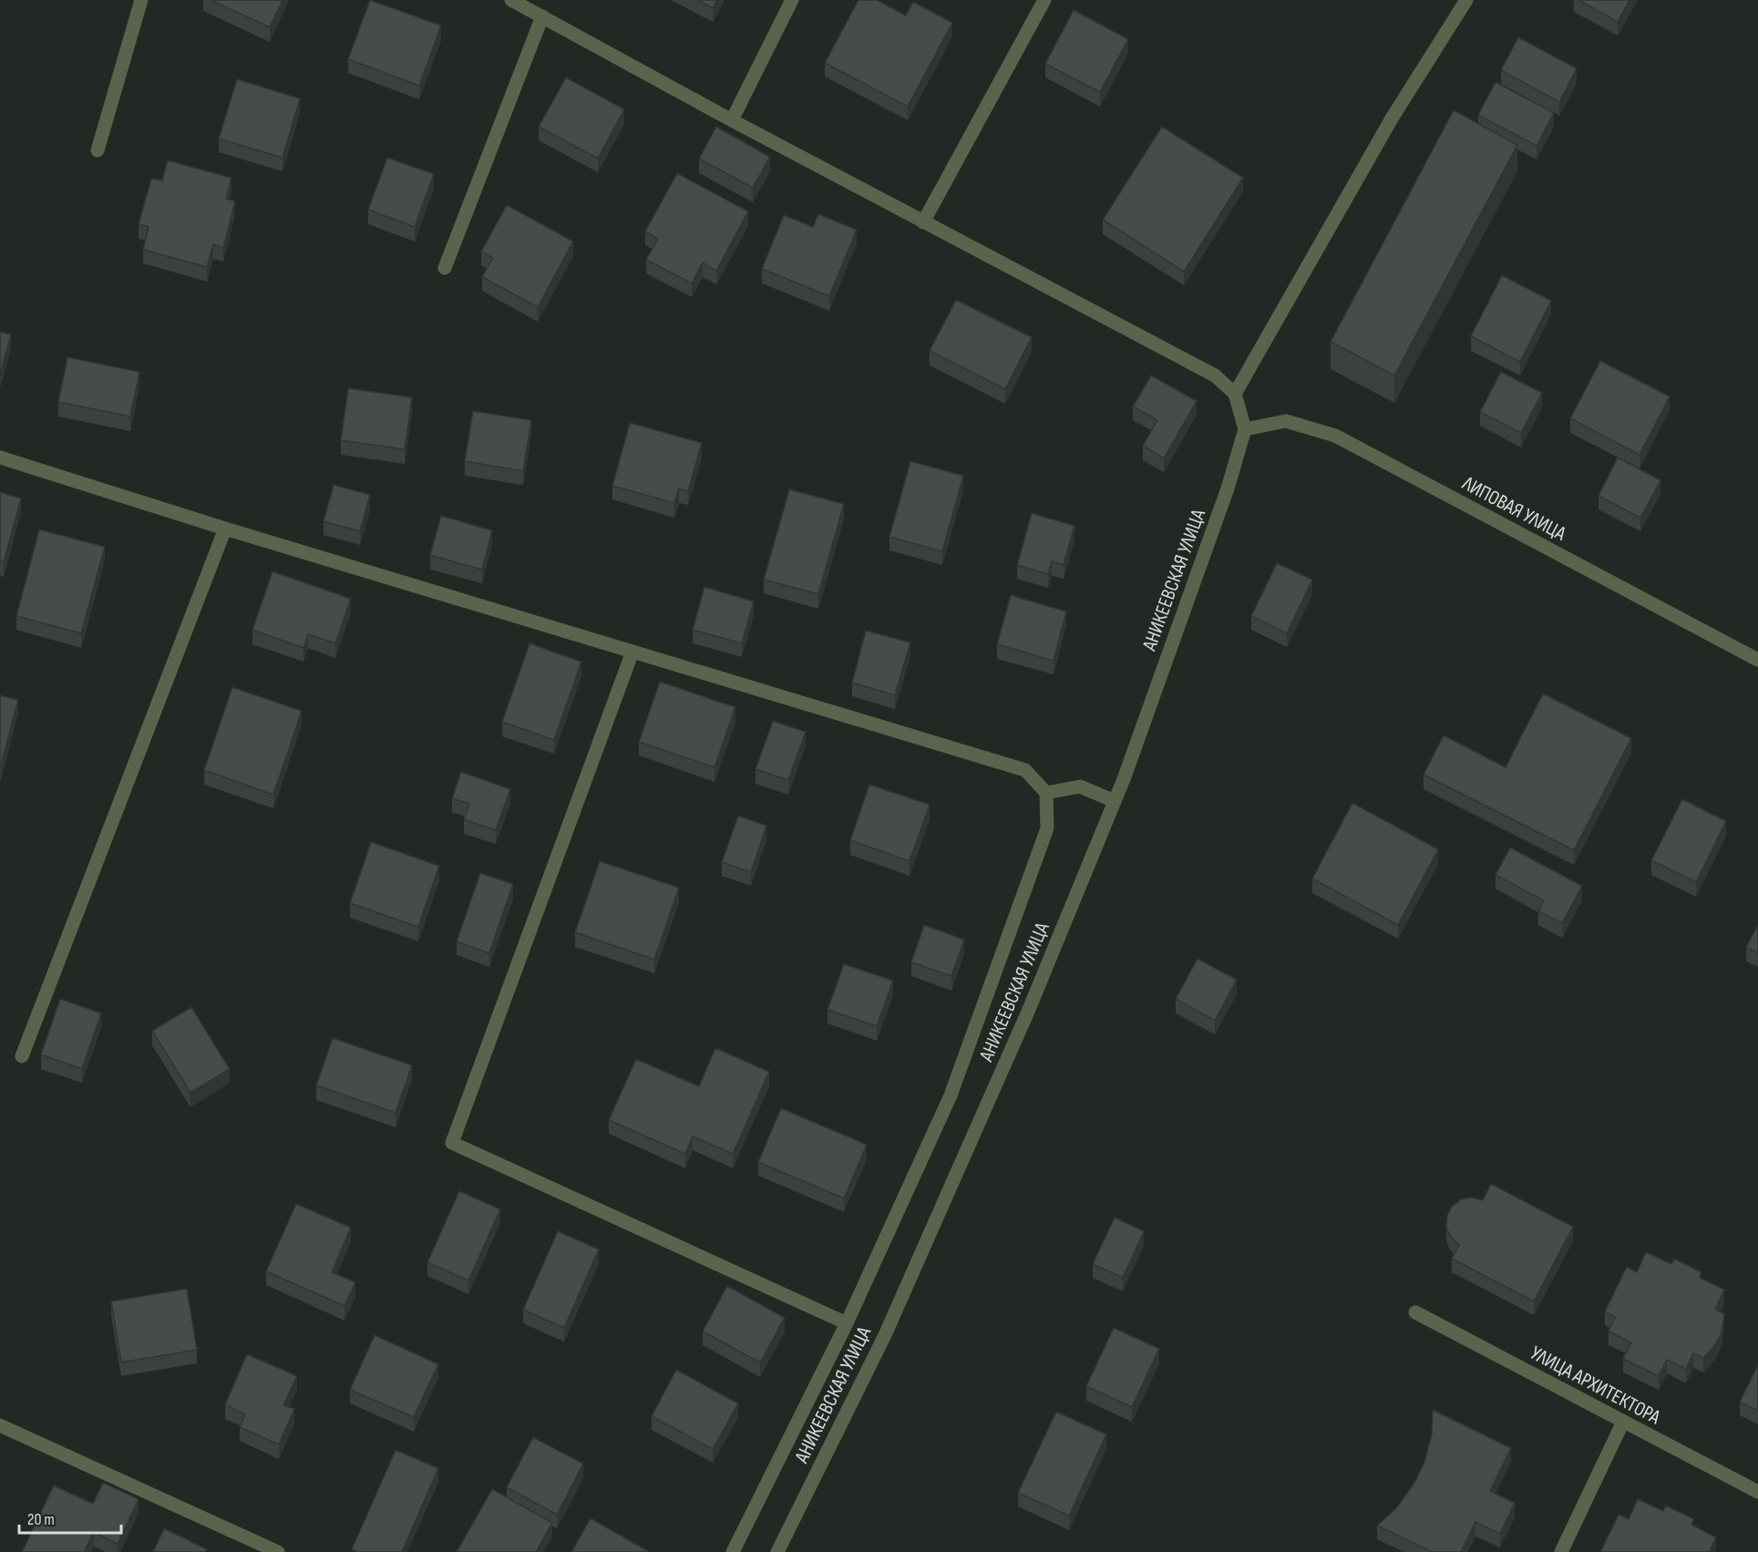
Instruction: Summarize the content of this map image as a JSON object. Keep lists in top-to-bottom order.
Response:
{
  "streets": {
    "street": ["ЛИПОВАЯ УЛИЦА", "АНИКЕЕВСКАЯ УЛИЦА", "УЛИЦА АРХИТЕКТОРА"]
  },
  "crossings": [
    ["ЛИПОВАЯ УЛИЦА", "АНИКЕЕВСКАЯ УЛИЦА"]
  ],
  "scale_bar": "20 m"
}
